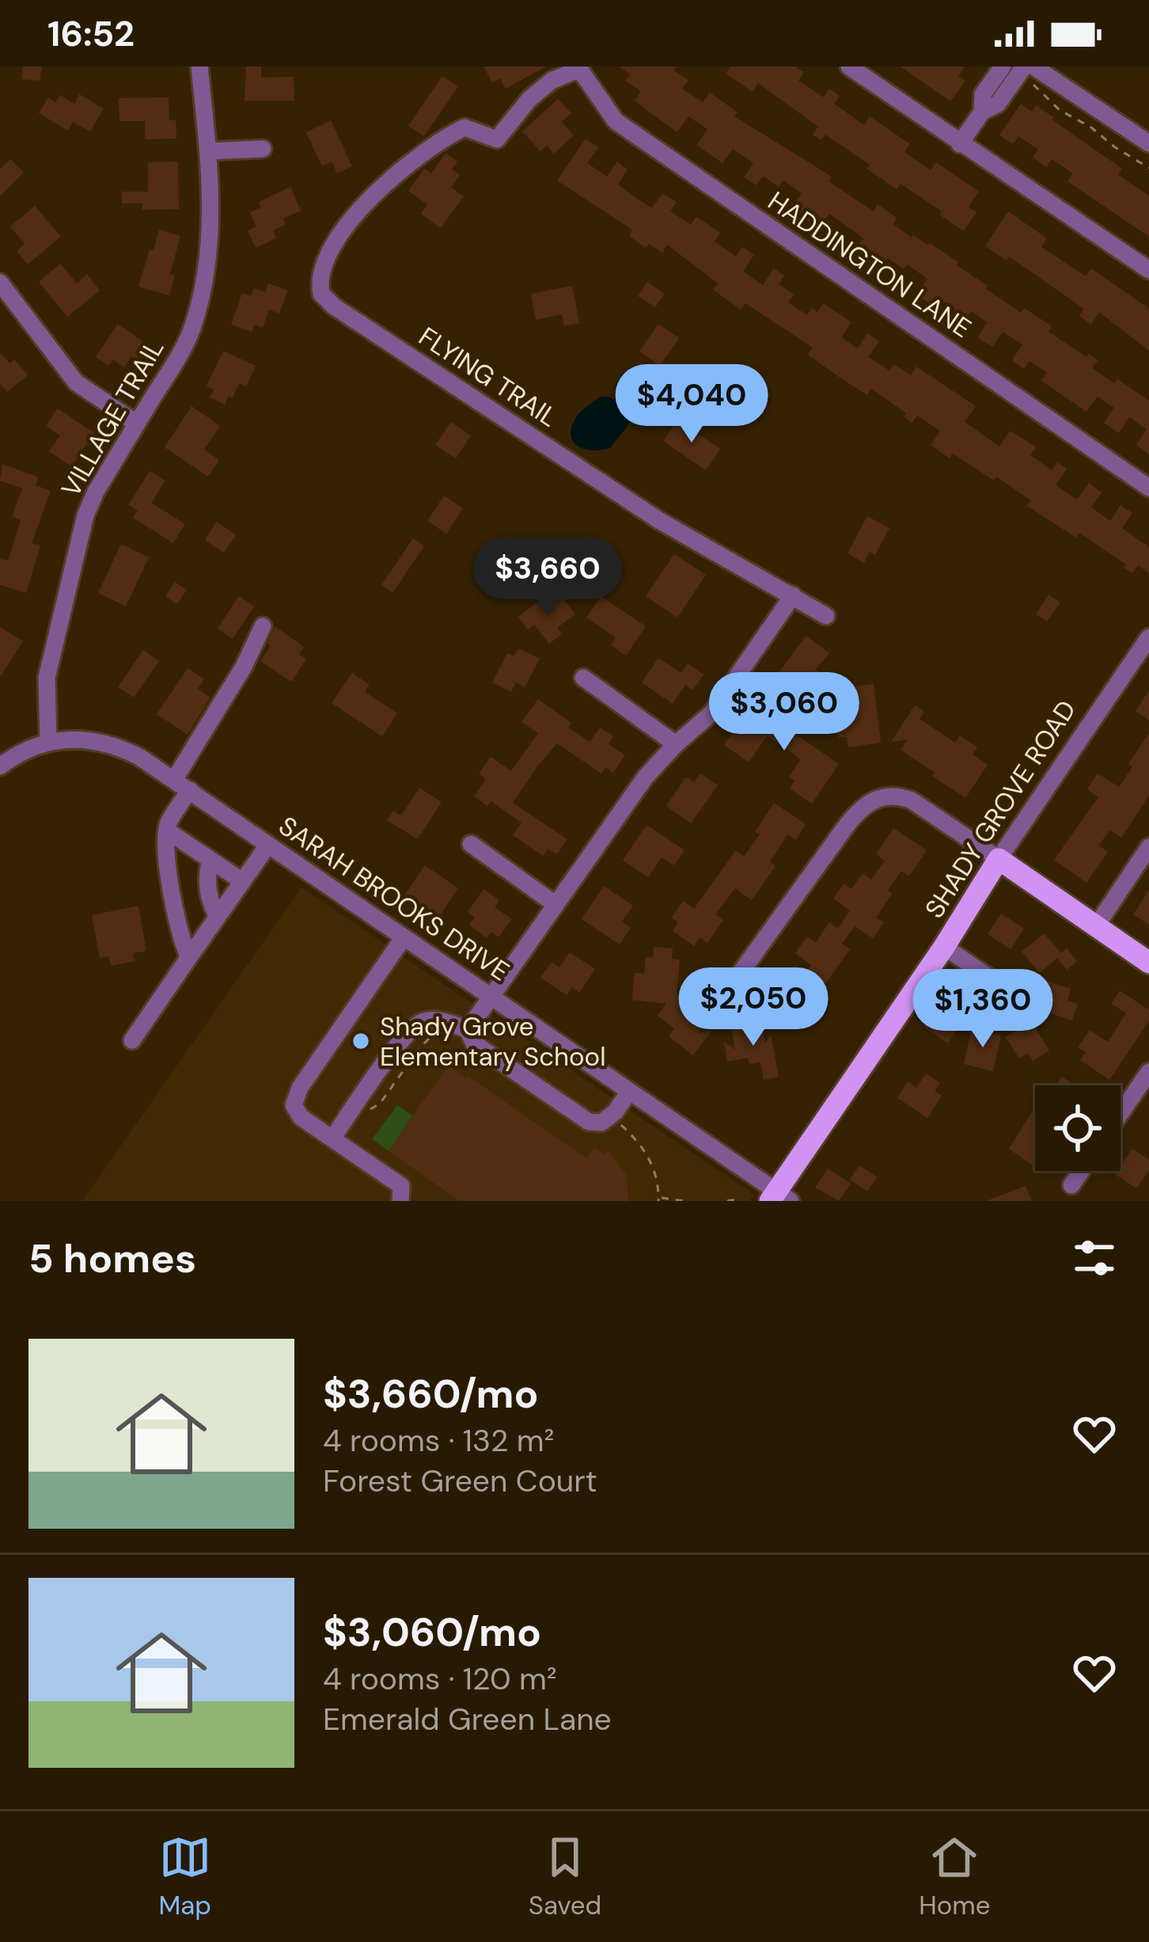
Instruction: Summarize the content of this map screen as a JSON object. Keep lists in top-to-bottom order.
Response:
{
  "streets": {
    "main road": ["SHADY GROVE ROAD"],
    "street": [
      "HADDINGTON LANE",
      "FLYING TRAIL",
      "VILLAGE TRAIL",
      "SARAH BROOKS DRIVE"
    ]
  },
  "crossings": [
    ["HADDINGTON LANE", "FLYING TRAIL"],
    ["VILLAGE TRAIL", "SARAH BROOKS DRIVE"],
    ["SHADY GROVE ROAD", "SARAH BROOKS DRIVE"]
  ],
  "places": ["Shady Grove Elementary School"],
  "page": {
    "status": "16:52",
    "price": [
      "$4,040",
      "$3,660",
      "$3,060",
      "$2,050",
      "$1,360"
    ],
    "heading": "5 homes",
    "list": [
      {
        "name": "$3,660/mo",
        "note": "4 rooms · 132 m² · Forest Green Court"
      },
      {
        "name": "$3,060/mo",
        "note": "4 rooms · 120 m² · Emerald Green Lane"
      }
    ],
    "tabs": ["Map", "Saved", "Home"]
  }
}
